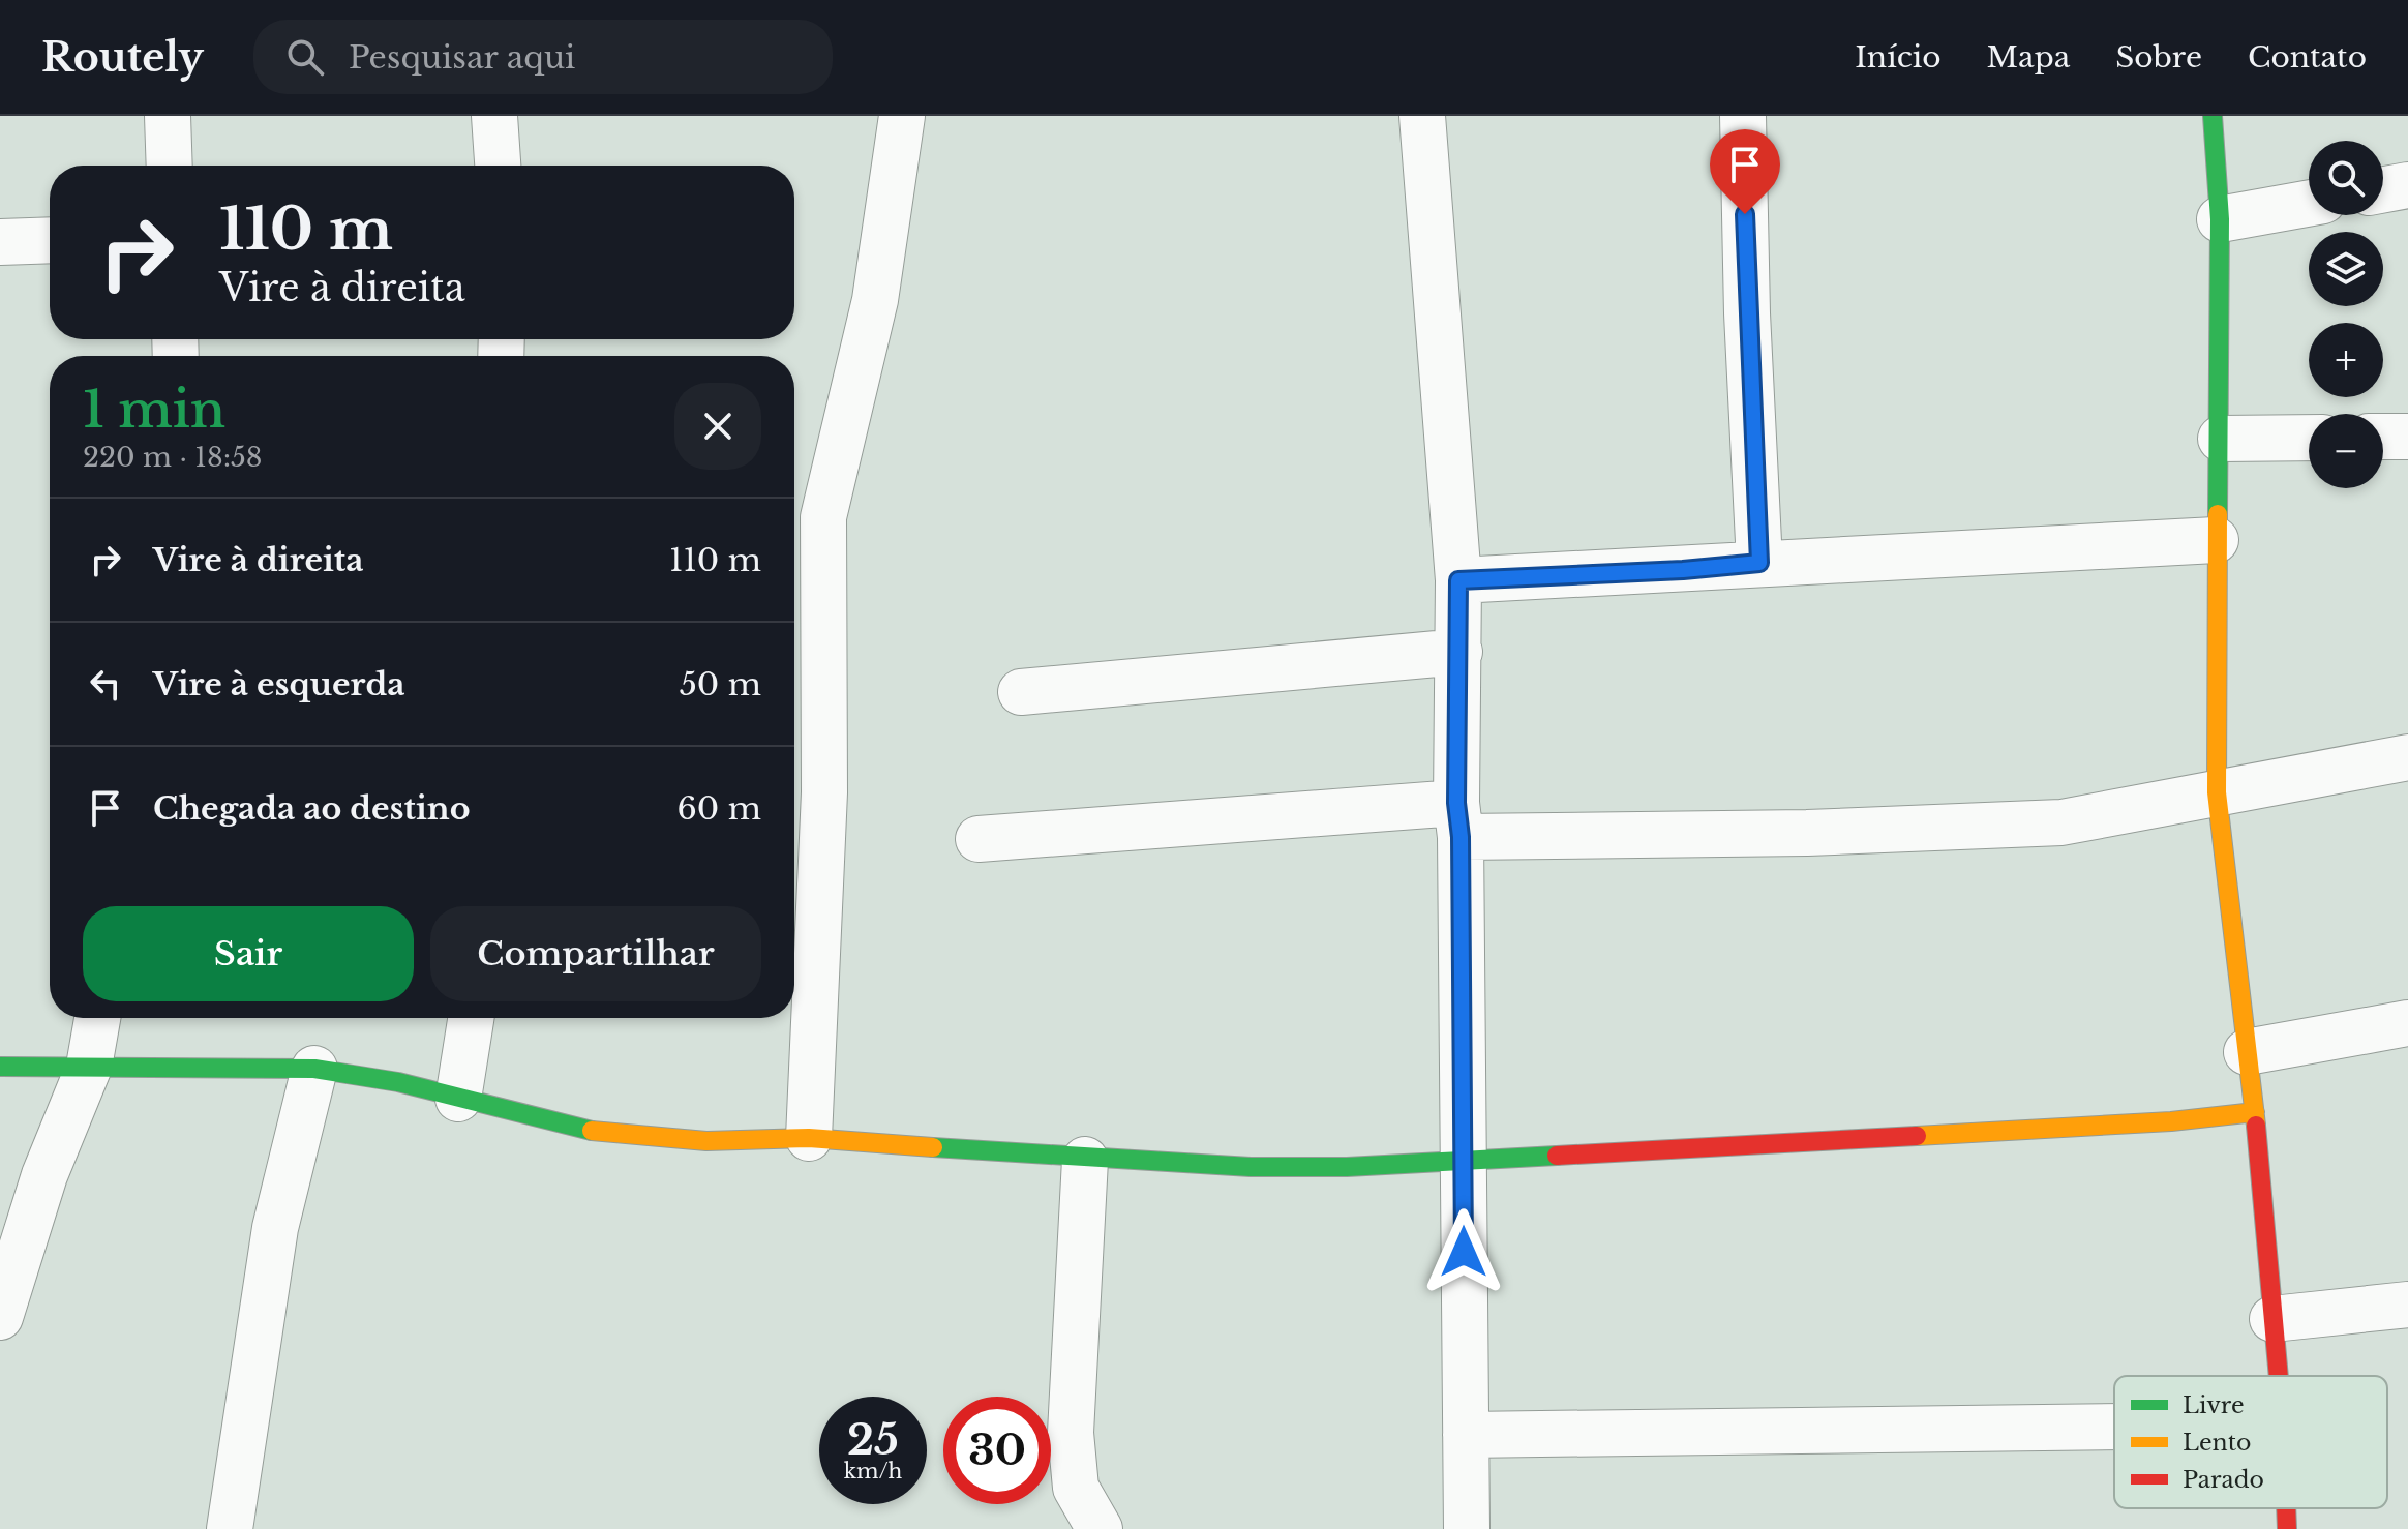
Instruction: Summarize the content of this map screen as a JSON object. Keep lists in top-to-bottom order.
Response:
{
  "legend": ["Livre", "Lento", "Parado"],
  "page": {
    "header": "Routely",
    "search": "Pesquisar aqui",
    "nav": [
      "Início",
      "Mapa",
      "Sobre",
      "Contato"
    ],
    "map_buttons": ["+", "−"],
    "turn": ["110 m", "Vire à direita"],
    "heading": ["1 min", "220 m · 18:58"],
    "list": [
      {
        "name": "Vire à direita",
        "value": "110 m"
      },
      {
        "name": "Vire à esquerda",
        "value": "50 m"
      },
      {
        "name": "Chegada ao destino",
        "value": "60 m"
      }
    ],
    "buttons": ["Sair", "Compartilhar"],
    "speed": "25 km/h",
    "limit": "30"
  }
}
